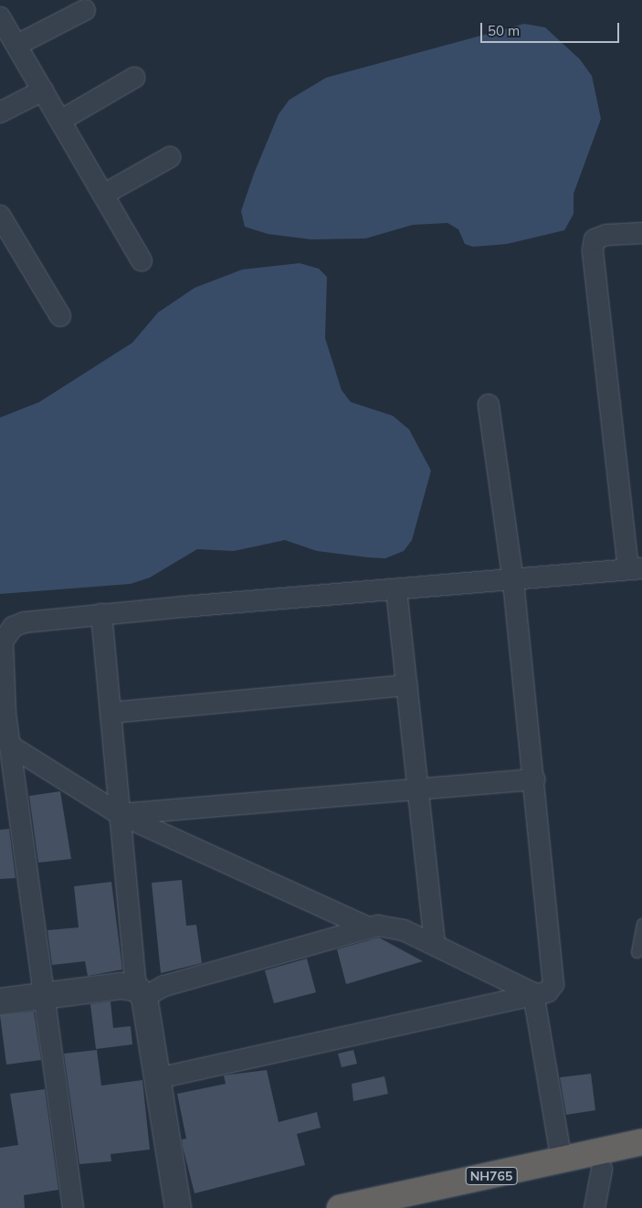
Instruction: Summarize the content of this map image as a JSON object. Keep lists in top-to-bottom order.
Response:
{
  "streets": {
    "highway": ["NH765"]
  },
  "scale_bar": "50 m"
}
